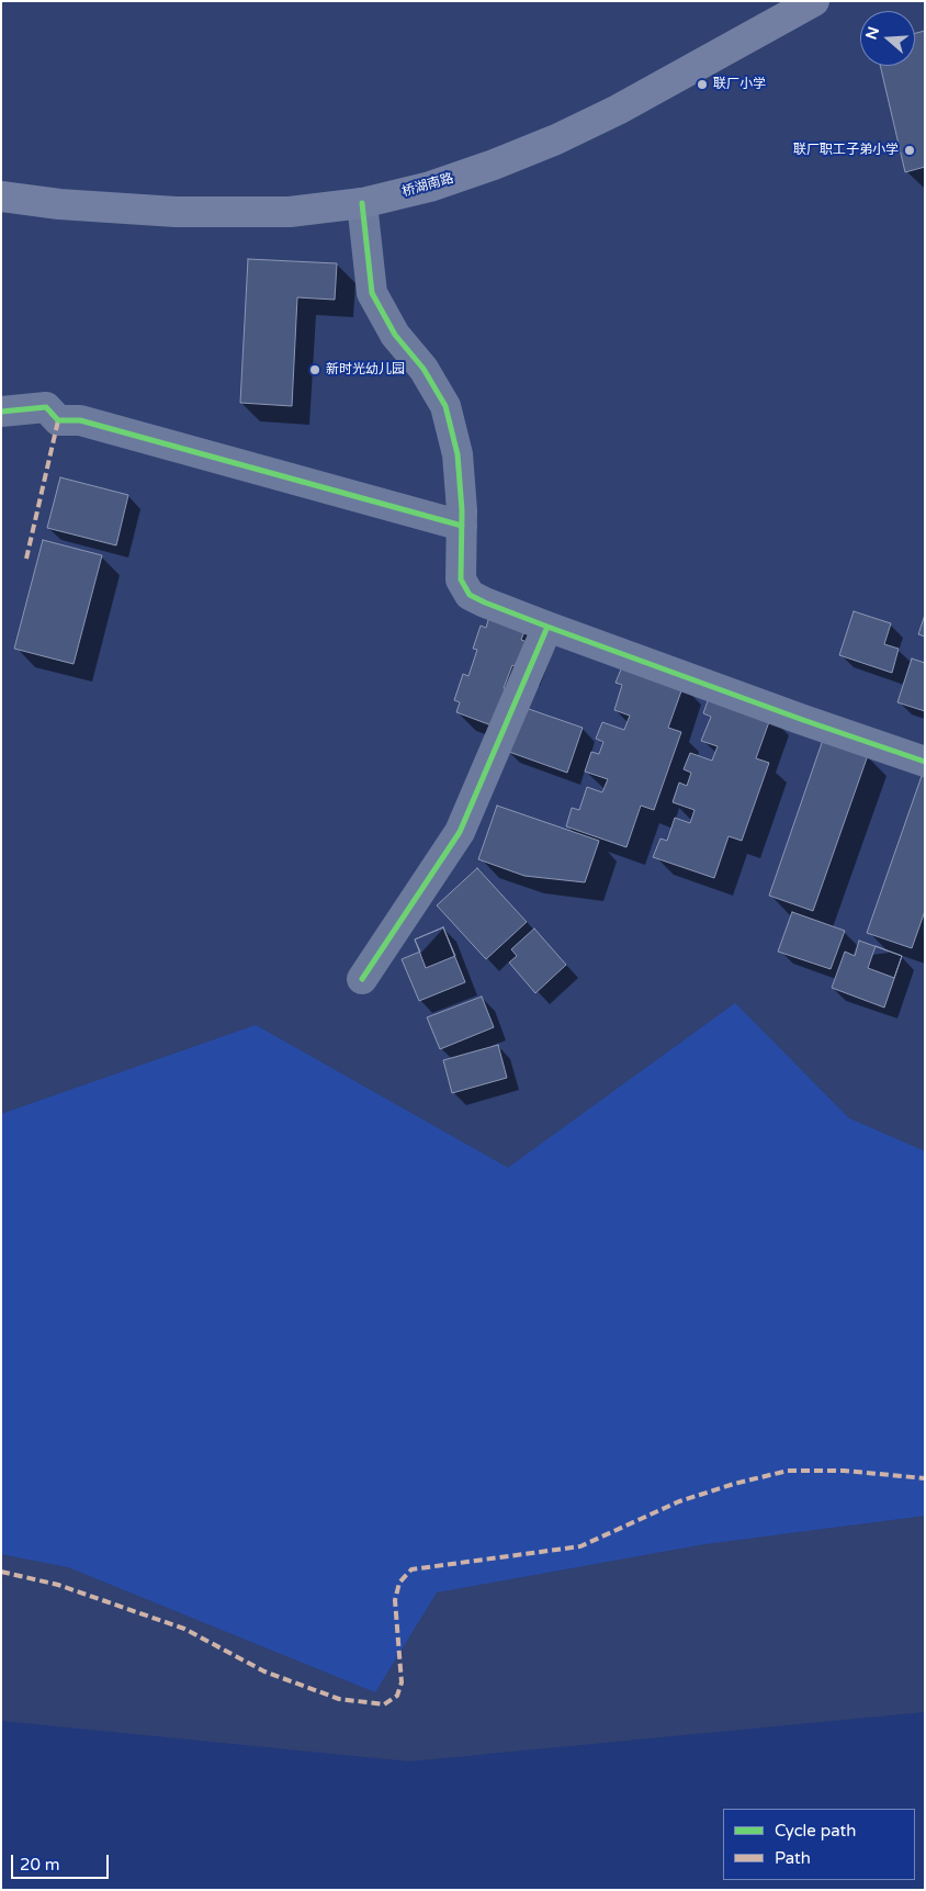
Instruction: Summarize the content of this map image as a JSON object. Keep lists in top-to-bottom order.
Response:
{
  "streets": {
    "main road": ["桥湖南路"]
  },
  "places": ["联厂小学", "联厂职工子弟小学", "新时光幼儿园"],
  "legend": ["Cycle path", "Path"],
  "scale_bar": "20 m",
  "north": "left"
}
